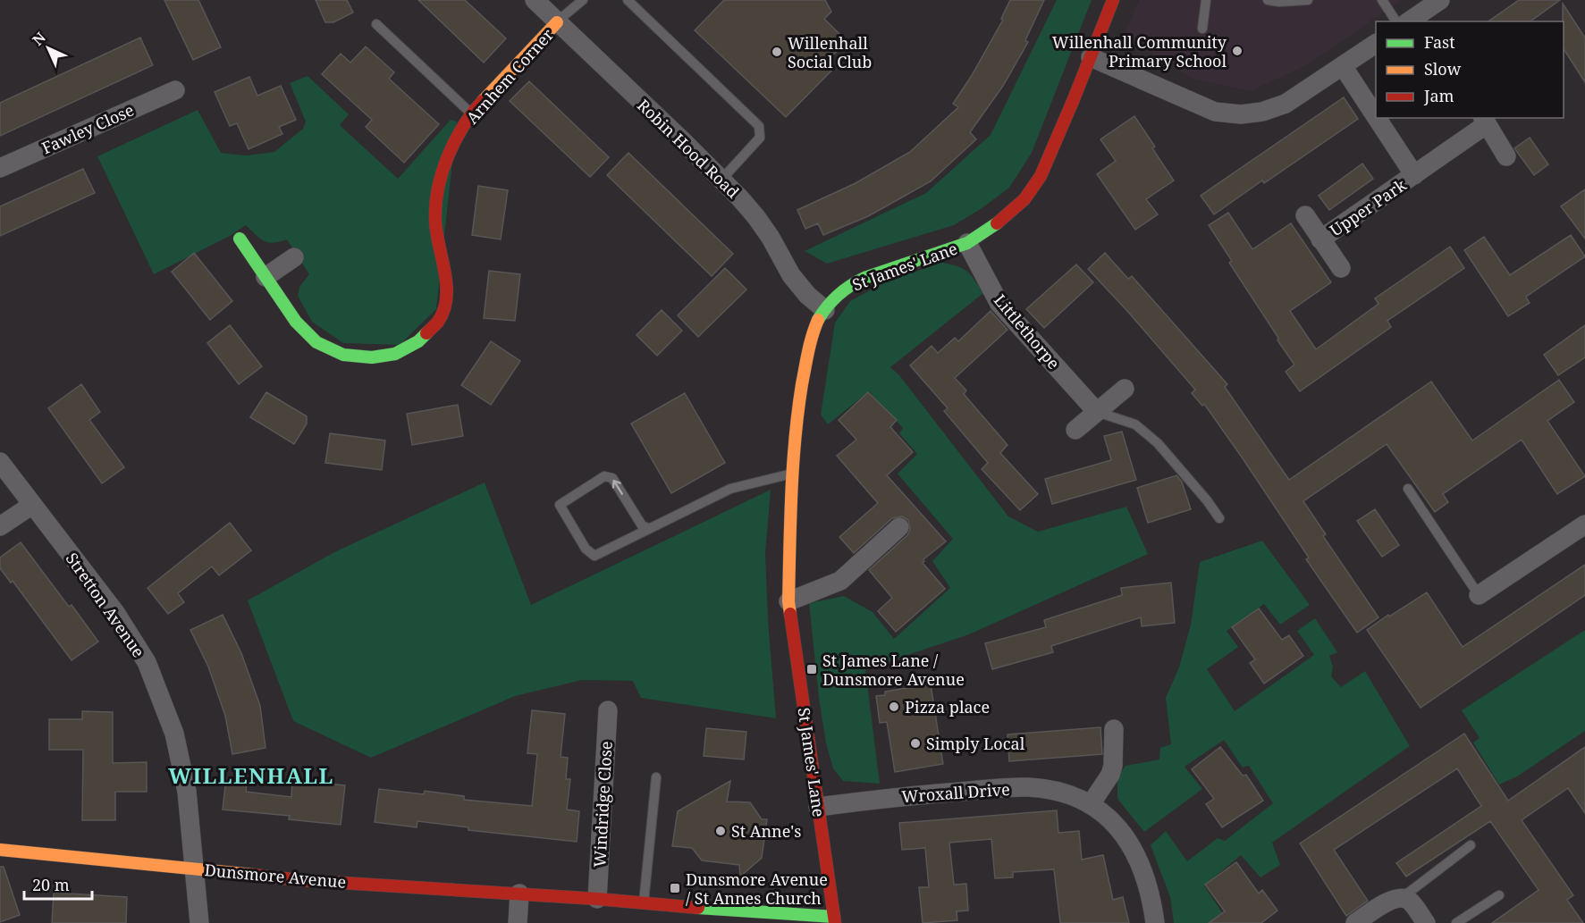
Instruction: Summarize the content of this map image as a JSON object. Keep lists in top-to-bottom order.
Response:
{
  "streets": {
    "street": [
      "Arnhem Corner",
      "Fawley Close",
      "Robin Hood Road",
      "Upper Park",
      "St James' Lane",
      "Littlethorpe",
      "Stretton Avenue",
      "Wroxall Drive",
      "Windridge Close",
      "Dunsmore Avenue"
    ]
  },
  "crossings": [
    ["Arnhem Corner", "Robin Hood Road"],
    ["Robin Hood Road", "St James' Lane"],
    ["St James' Lane", "Littlethorpe"],
    ["St James' Lane", "Wroxall Drive"],
    ["St James' Lane", "Dunsmore Avenue"],
    ["Stretton Avenue", "Dunsmore Avenue"],
    ["Windridge Close", "Dunsmore Avenue"]
  ],
  "districts": ["WILLENHALL"],
  "places": {
    "other": [
      "Willenhall Community Primary School",
      "Willenhall Social Club",
      "Pizza place",
      "Simply Local",
      "St Anne's"
    ],
    "transit": ["St James Lane / Dunsmore Avenue", "Dunsmore Avenue / St Annes Church"]
  },
  "legend": ["Fast", "Slow", "Jam"],
  "scale_bar": "20 m",
  "north": "top left"
}
